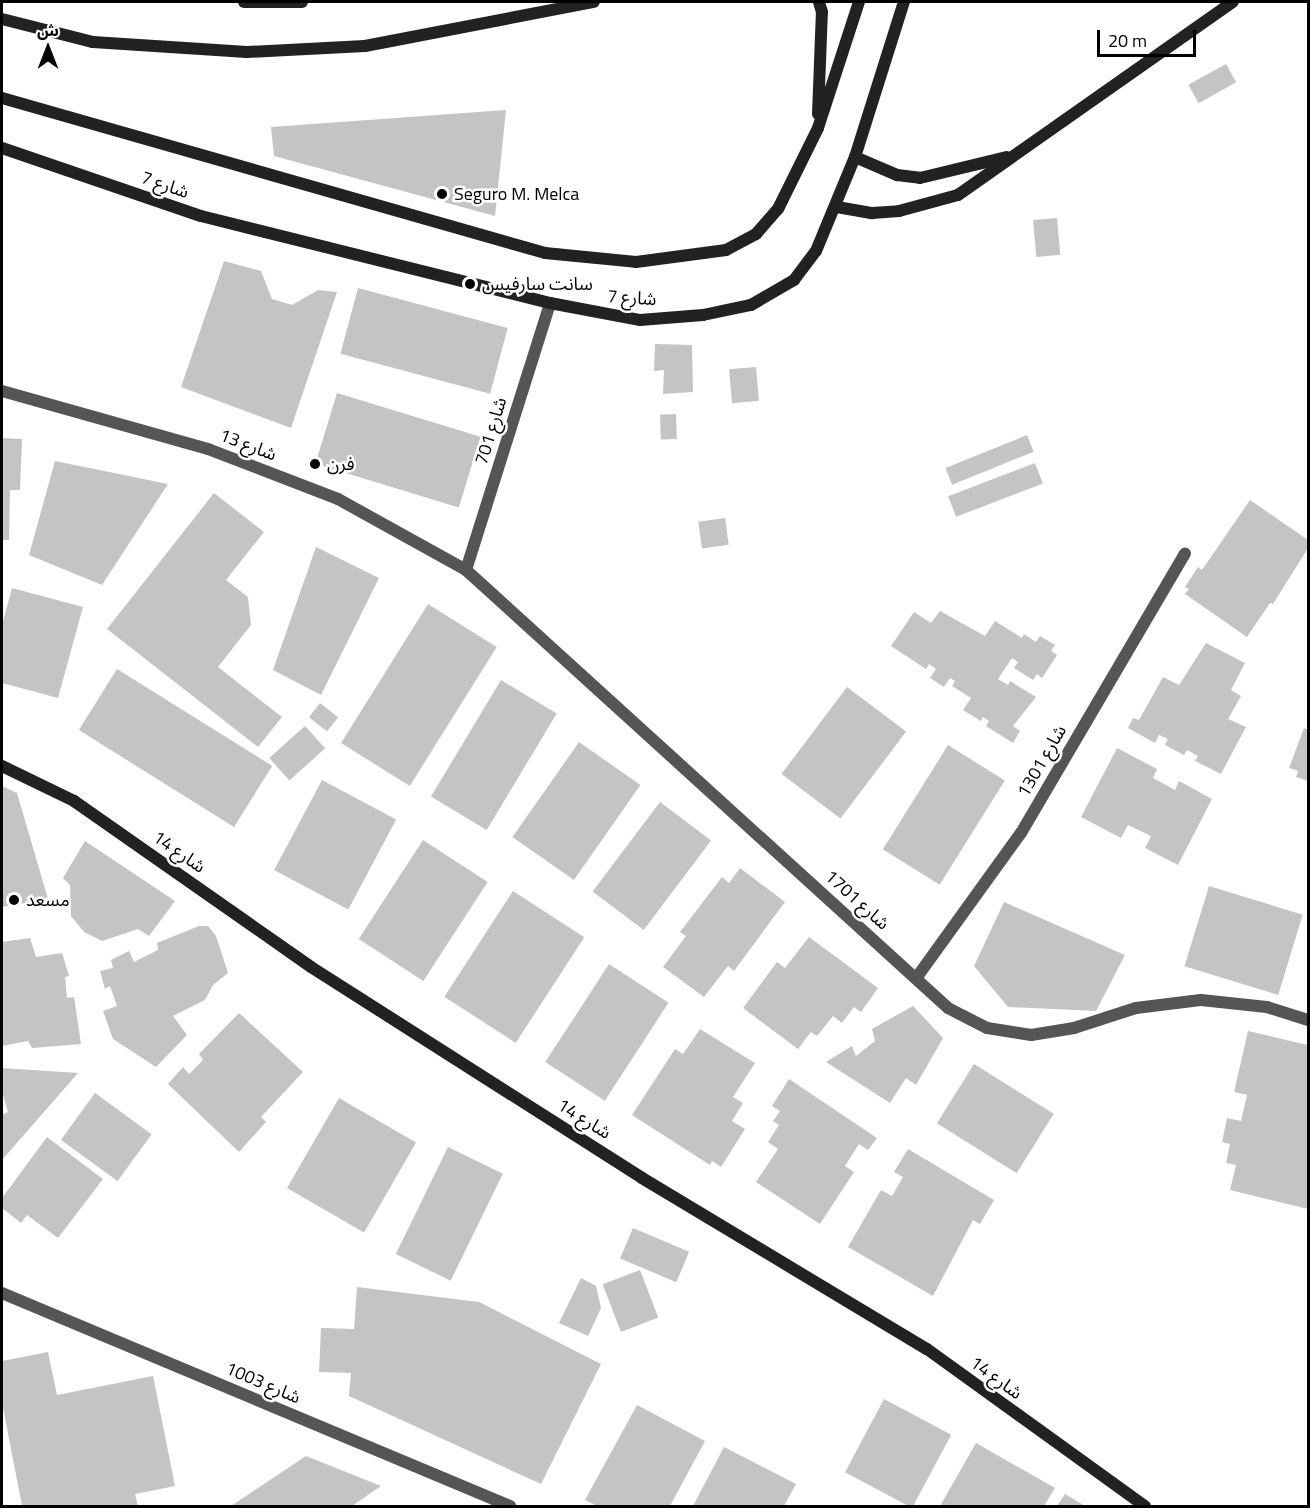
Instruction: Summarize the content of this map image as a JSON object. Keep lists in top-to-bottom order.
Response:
{
  "streets": {
    "street": [
      "شارع 7",
      "شارع 701",
      "شارع 13",
      "شارع 1301",
      "شارع 14",
      "شارع 1701",
      "شارع 1003"
    ]
  },
  "crossings": [
    ["شارع 7", "شارع 701"],
    ["شارع 701", "شارع 13"],
    ["شارع 701", "شارع 1701"],
    ["شارع 13", "شارع 1701"],
    ["شارع 1301", "شارع 1701"]
  ],
  "places": [
    "Seguro M. Melca",
    "سانت سارفيس",
    "فرن",
    "مسعد"
  ],
  "scale_bar": "20 m",
  "north": "top"
}
